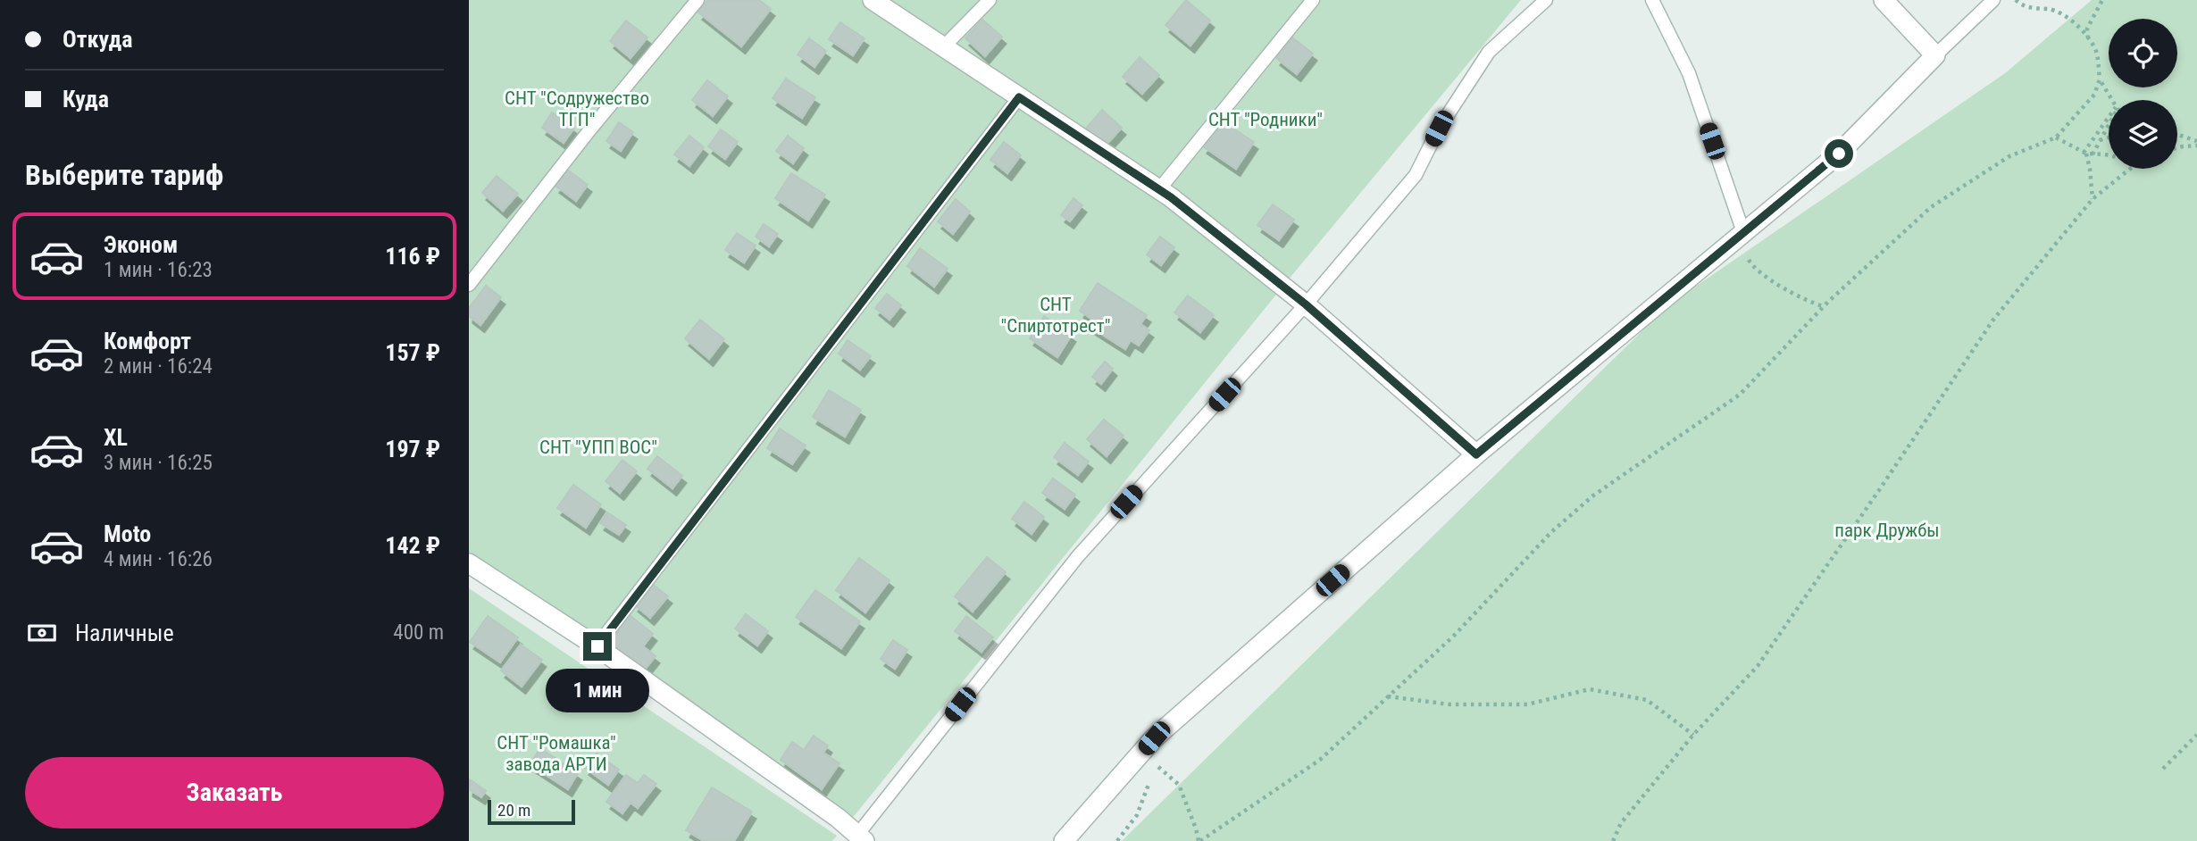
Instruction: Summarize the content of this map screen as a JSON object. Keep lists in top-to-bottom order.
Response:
{
  "parks": [
    "СНТ \"Содружество ТГП\"",
    "СНТ \"Родники\"",
    "СНТ \"Спиртотрест\"",
    "СНТ \"УПП ВОС\"",
    "парк Дружбы",
    "СНТ \"Ромашка\" завода АРТИ"
  ],
  "scale_bar": "20 m",
  "page": {
    "banner": ["Откуда", "Куда"],
    "heading": "Выберите тариф",
    "list": [
      {
        "name": "Эконом",
        "note": "1 мин · 16:23",
        "value": "116 ₽"
      },
      {
        "name": "Комфорт",
        "note": "2 мин · 16:24",
        "value": "157 ₽"
      },
      {
        "name": "XL",
        "note": "3 мин · 16:25",
        "value": "197 ₽"
      },
      {
        "name": "Moto",
        "note": "4 мин · 16:26",
        "value": "142 ₽"
      }
    ],
    "pay": ["Наличные", "400 m"],
    "bubble": "1 мин",
    "buttons": "Заказать",
    "scale": "20 m"
  }
}
